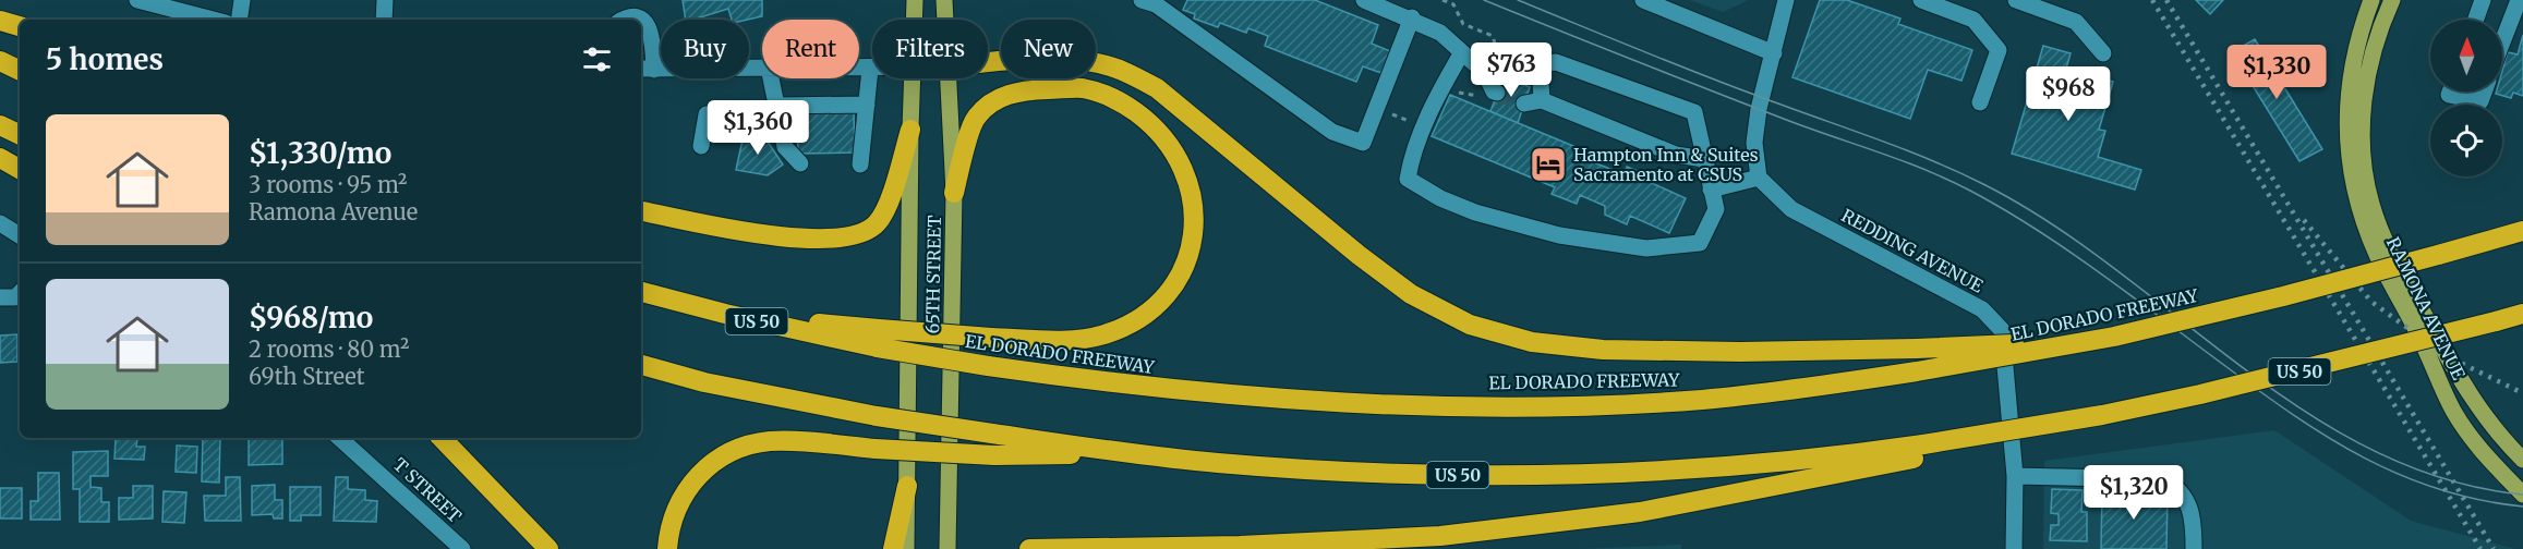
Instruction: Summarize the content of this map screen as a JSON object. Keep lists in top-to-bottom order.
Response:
{
  "streets": {
    "highway": ["EL DORADO FREEWAY", "US 50"],
    "main road": ["65TH STREET", "RAMONA AVENUE"],
    "street": ["REDDING AVENUE", "T STREET"]
  },
  "places": {
    "hotel": ["Hampton Inn & Suites Sacramento at CSUS"]
  },
  "north": "top",
  "page": {
    "chip": [
      "Buy",
      "Rent",
      "Filters",
      "New"
    ],
    "heading": "5 homes",
    "price": [
      "$763",
      "$1,330",
      "$968",
      "$1,360",
      "$1,320"
    ],
    "list": [
      {
        "name": "$1,330/mo",
        "note": "3 rooms · 95 m² · Ramona Avenue"
      },
      {
        "name": "$968/mo",
        "note": "2 rooms · 80 m² · 69th Street"
      }
    ]
  }
}
